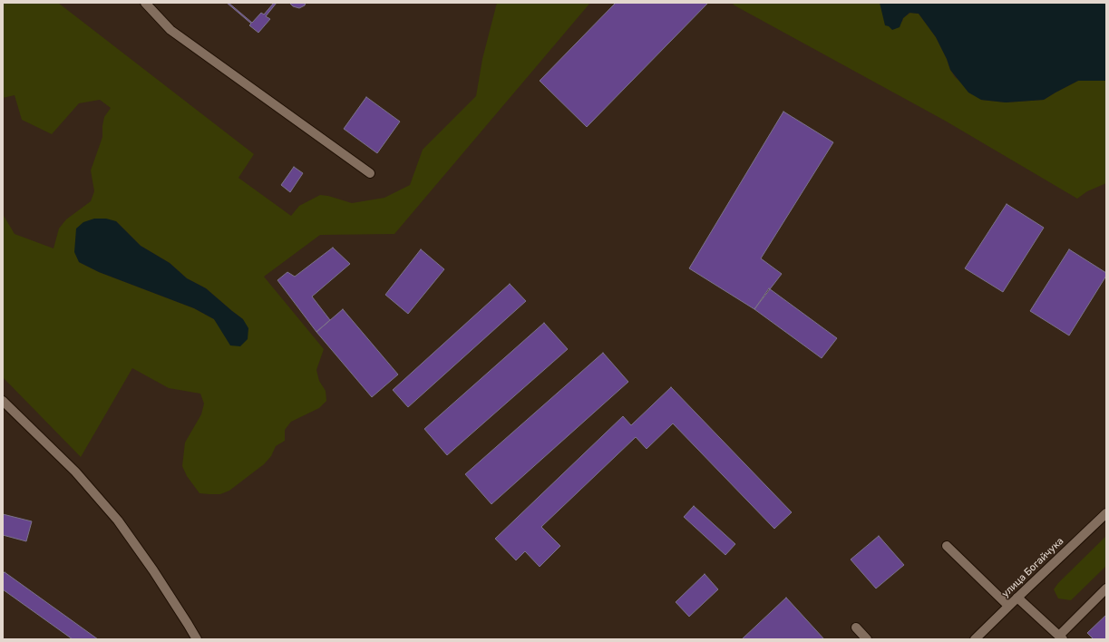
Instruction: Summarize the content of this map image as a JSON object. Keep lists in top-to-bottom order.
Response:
{
  "streets": {
    "street": ["улица Богайчука"]
  }
}
